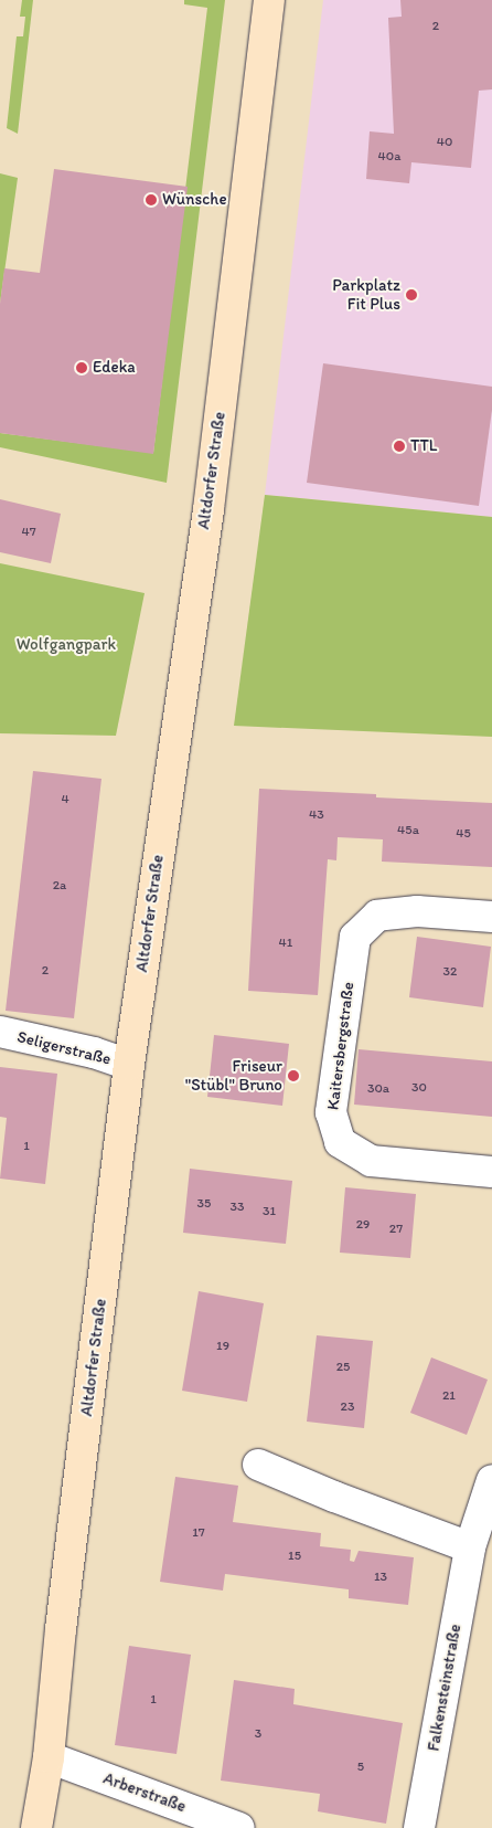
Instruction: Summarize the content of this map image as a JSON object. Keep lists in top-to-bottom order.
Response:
{
  "streets": {
    "main road": ["Altdorfer Straße"],
    "street": [
      "Kaitersbergstraße",
      "Seligerstraße",
      "Falkensteinstraße",
      "Arberstraße"
    ]
  },
  "crossings": [
    ["Altdorfer Straße", "Seligerstraße"],
    ["Altdorfer Straße", "Arberstraße"]
  ],
  "parks": ["Wolfgangpark"],
  "places": [
    "Wünsche",
    "Parkplatz Fit Plus",
    "Edeka",
    "TTL",
    "Friseur \"Stübl\" Bruno"
  ],
  "house_numbers": [
    "2",
    "40",
    "40a",
    "47",
    "4",
    "43",
    "45a",
    "45",
    "2a",
    "41",
    "2",
    "32",
    "30",
    "30a",
    "1",
    "35",
    "33",
    "31",
    "29",
    "27",
    "19",
    "25",
    "21",
    "23",
    "17",
    "15",
    "13",
    "1",
    "3",
    "5"
  ]
}
